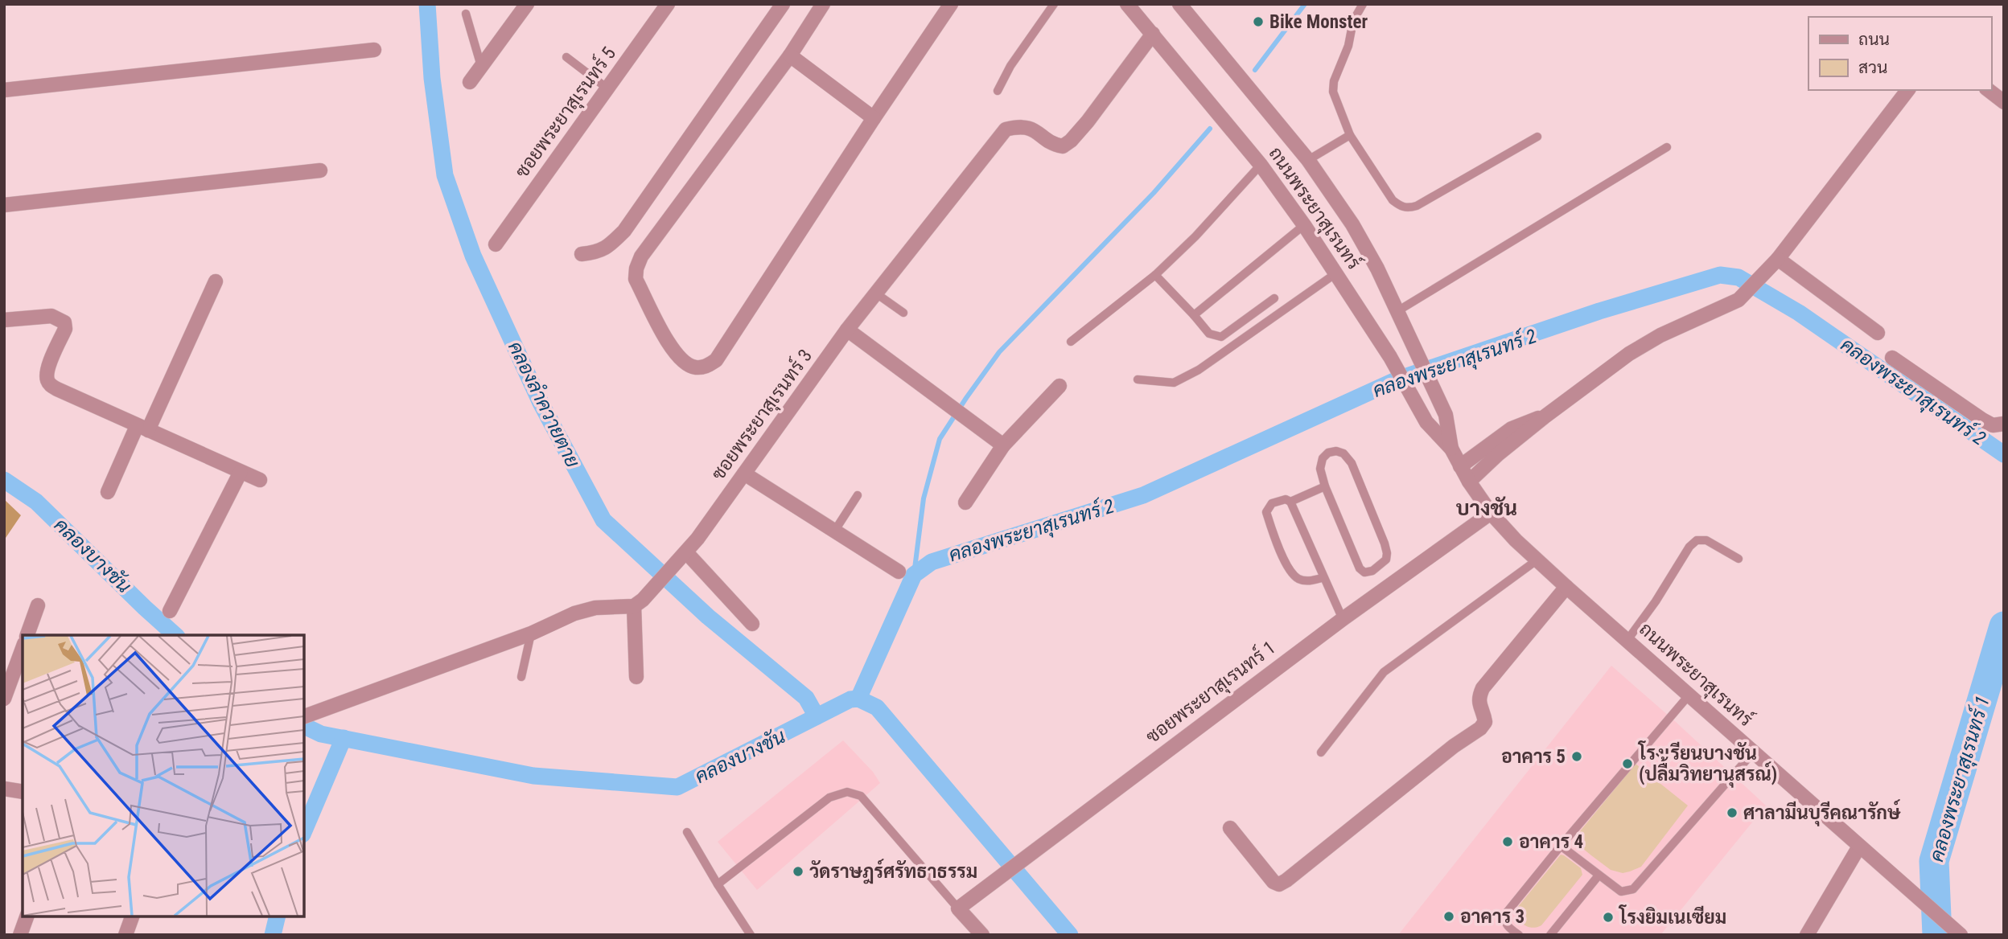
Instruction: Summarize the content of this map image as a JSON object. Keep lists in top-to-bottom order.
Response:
{
  "streets": {
    "street": [
      "ซอยพระยาสุเรนทร์ 5",
      "ถนนพระยาสุเรนทร์",
      "ซอยพระยาสุเรนทร์ 3",
      "ซอยพระยาสุเรนทร์ 1"
    ]
  },
  "crossings": [
    ["ถนนพระยาสุเรนทร์", "ซอยพระยาสุเรนทร์ 3"],
    ["ถนนพระยาสุเรนทร์", "ซอยพระยาสุเรนทร์ 1"]
  ],
  "districts": ["บางชัน"],
  "water": [
    "คลองพระยาสุเรนทร์ 2",
    "คลองลำควายตาย",
    "คลองบางชัน",
    "คลองพระยาสุเรนทร์ 1"
  ],
  "places": [
    "Bike Monster",
    "อาคาร 5",
    "โรงเรียนบางชัน (ปลื้มวิทยานุสรณ์)",
    "ศาลามีนบุรีคณารักษ์",
    "อาคาร 4",
    "วัดราษฎร์ศรัทธาธรรม",
    "อาคาร 3",
    "โรงยิมเนเซียม"
  ],
  "legend": ["ถนน", "สวน"]
}
